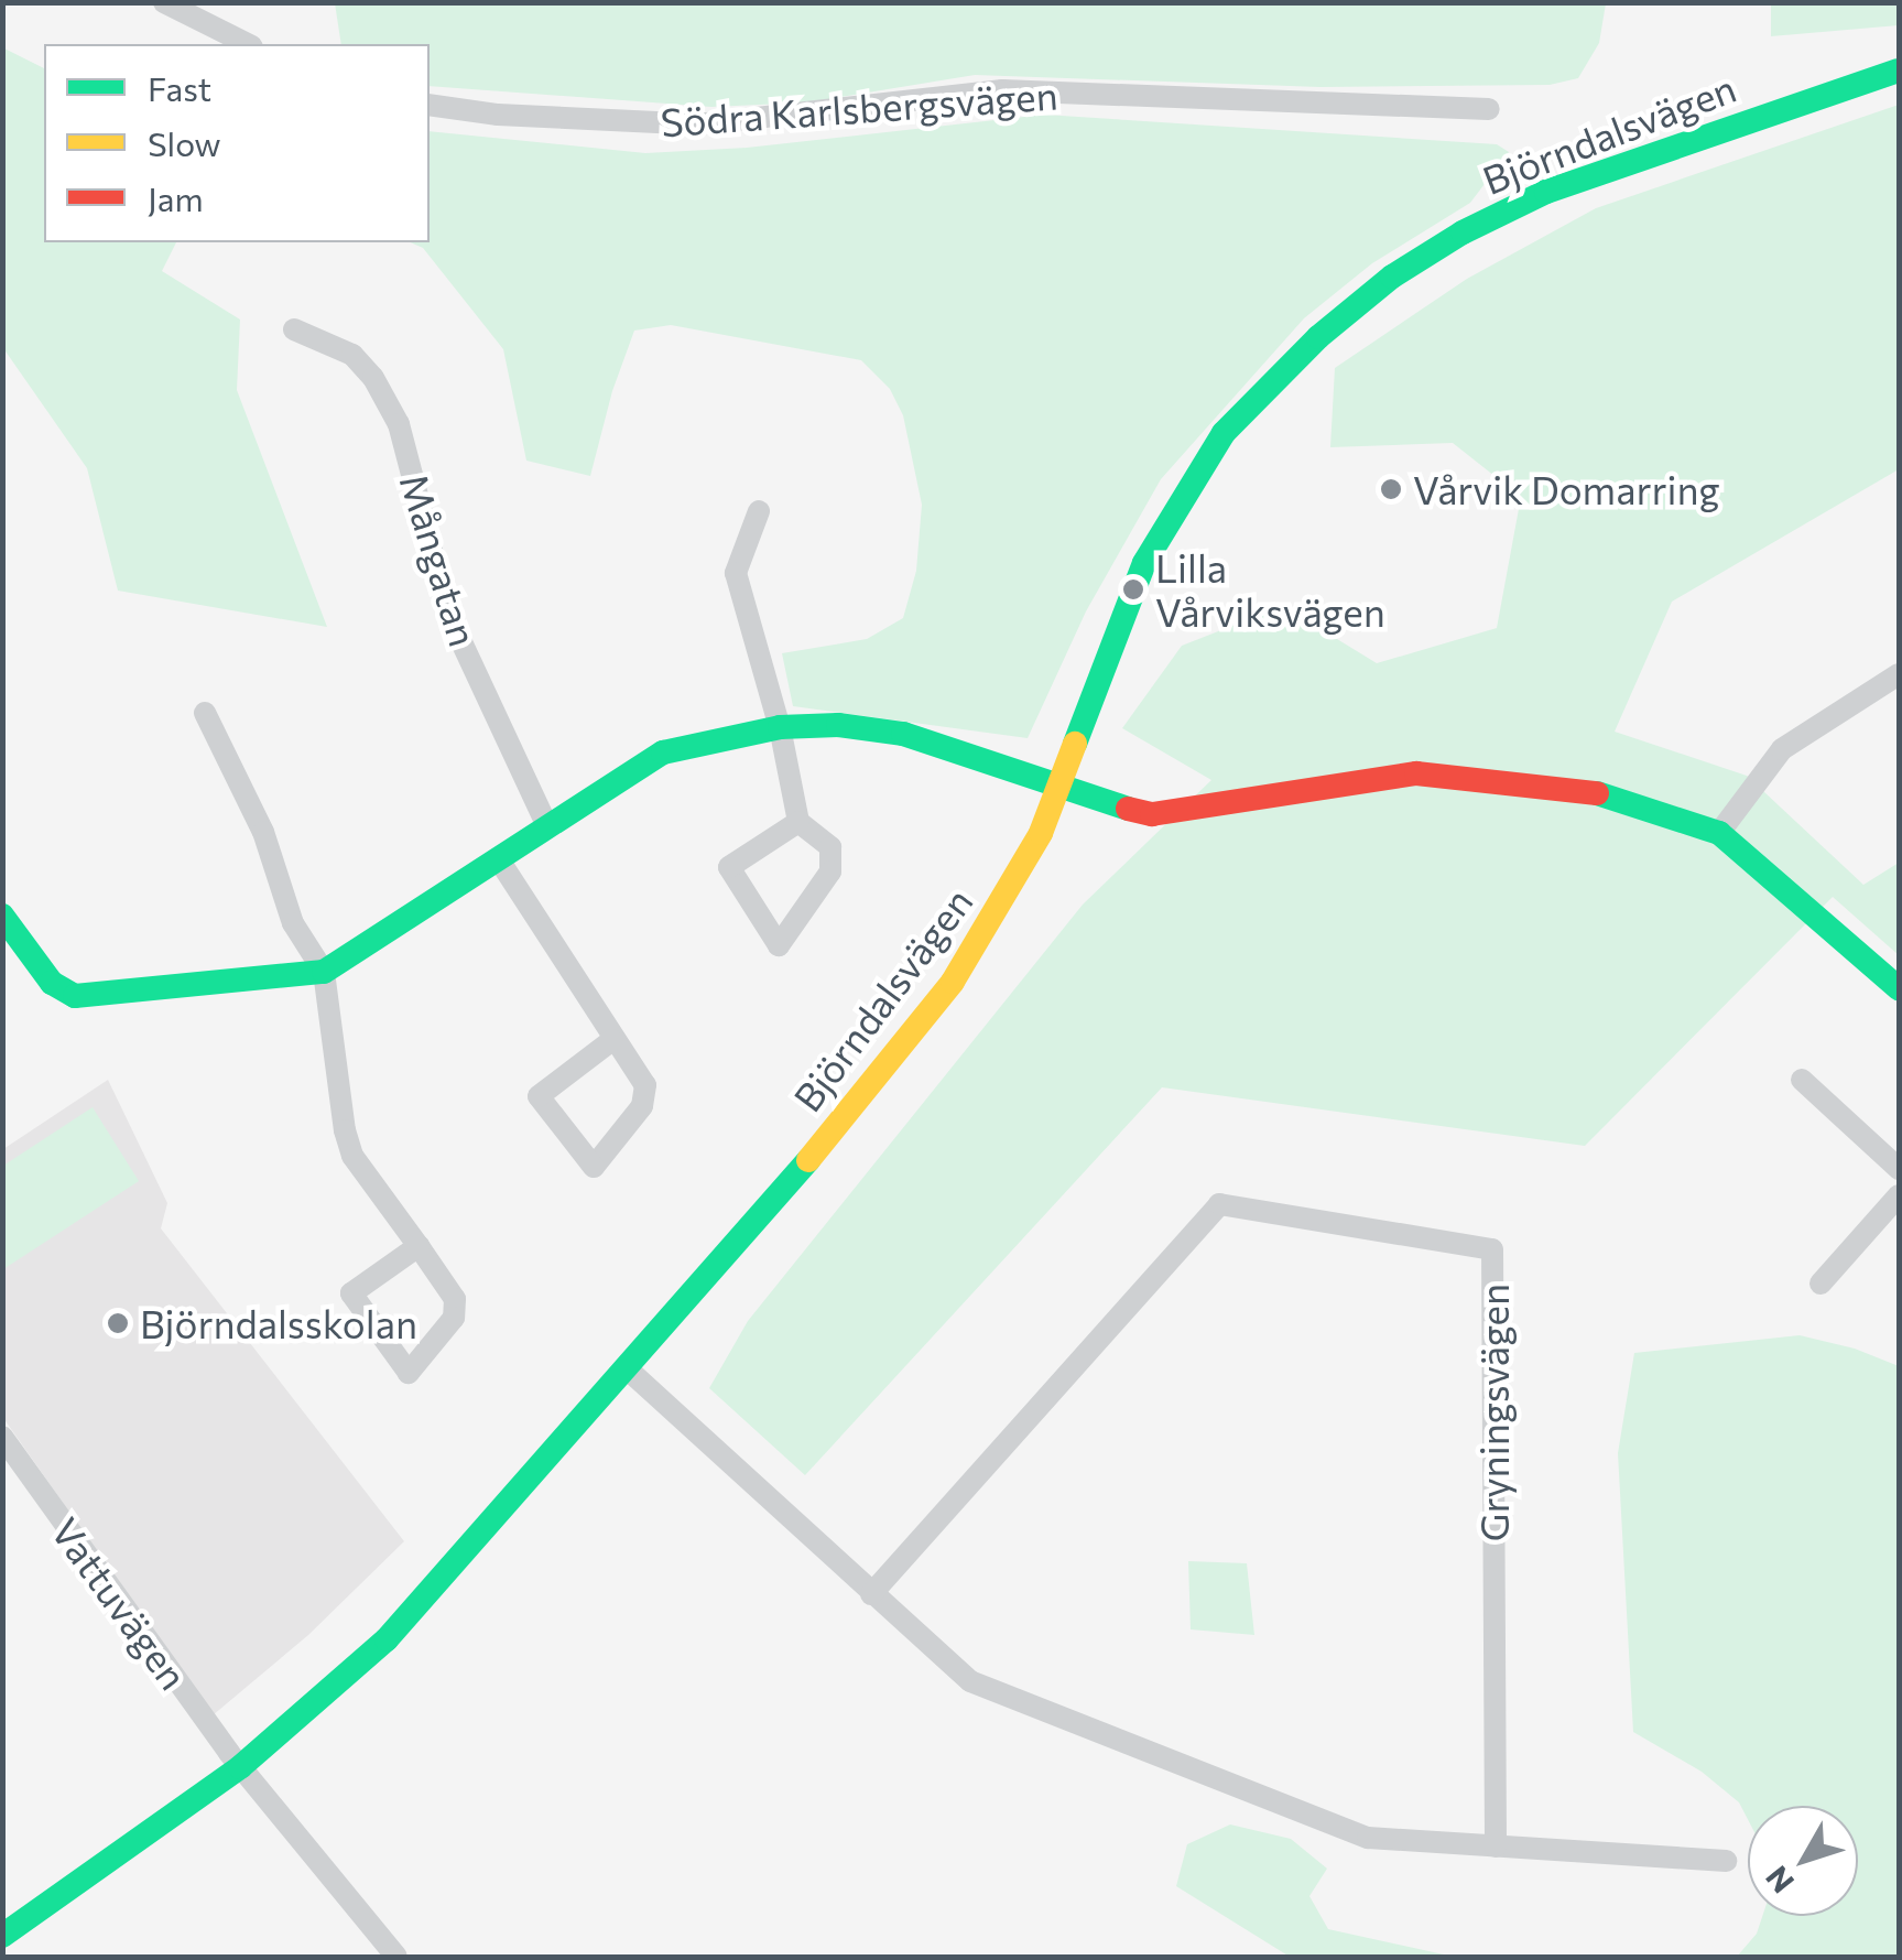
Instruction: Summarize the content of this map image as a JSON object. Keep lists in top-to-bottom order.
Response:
{
  "streets": {
    "street": [
      "Södra Karlsbergsvägen",
      "Björndalsvägen",
      "Mångatan",
      "Gryningsvägen",
      "Vattuvägen"
    ]
  },
  "crossings": [
    ["Björndalsvägen", "Vattuvägen"]
  ],
  "places": ["Vårvik Domarring", "Lilla Vårviksvägen", "Björndalsskolan"],
  "legend": ["Fast", "Slow", "Jam"],
  "north": "bottom left"
}
